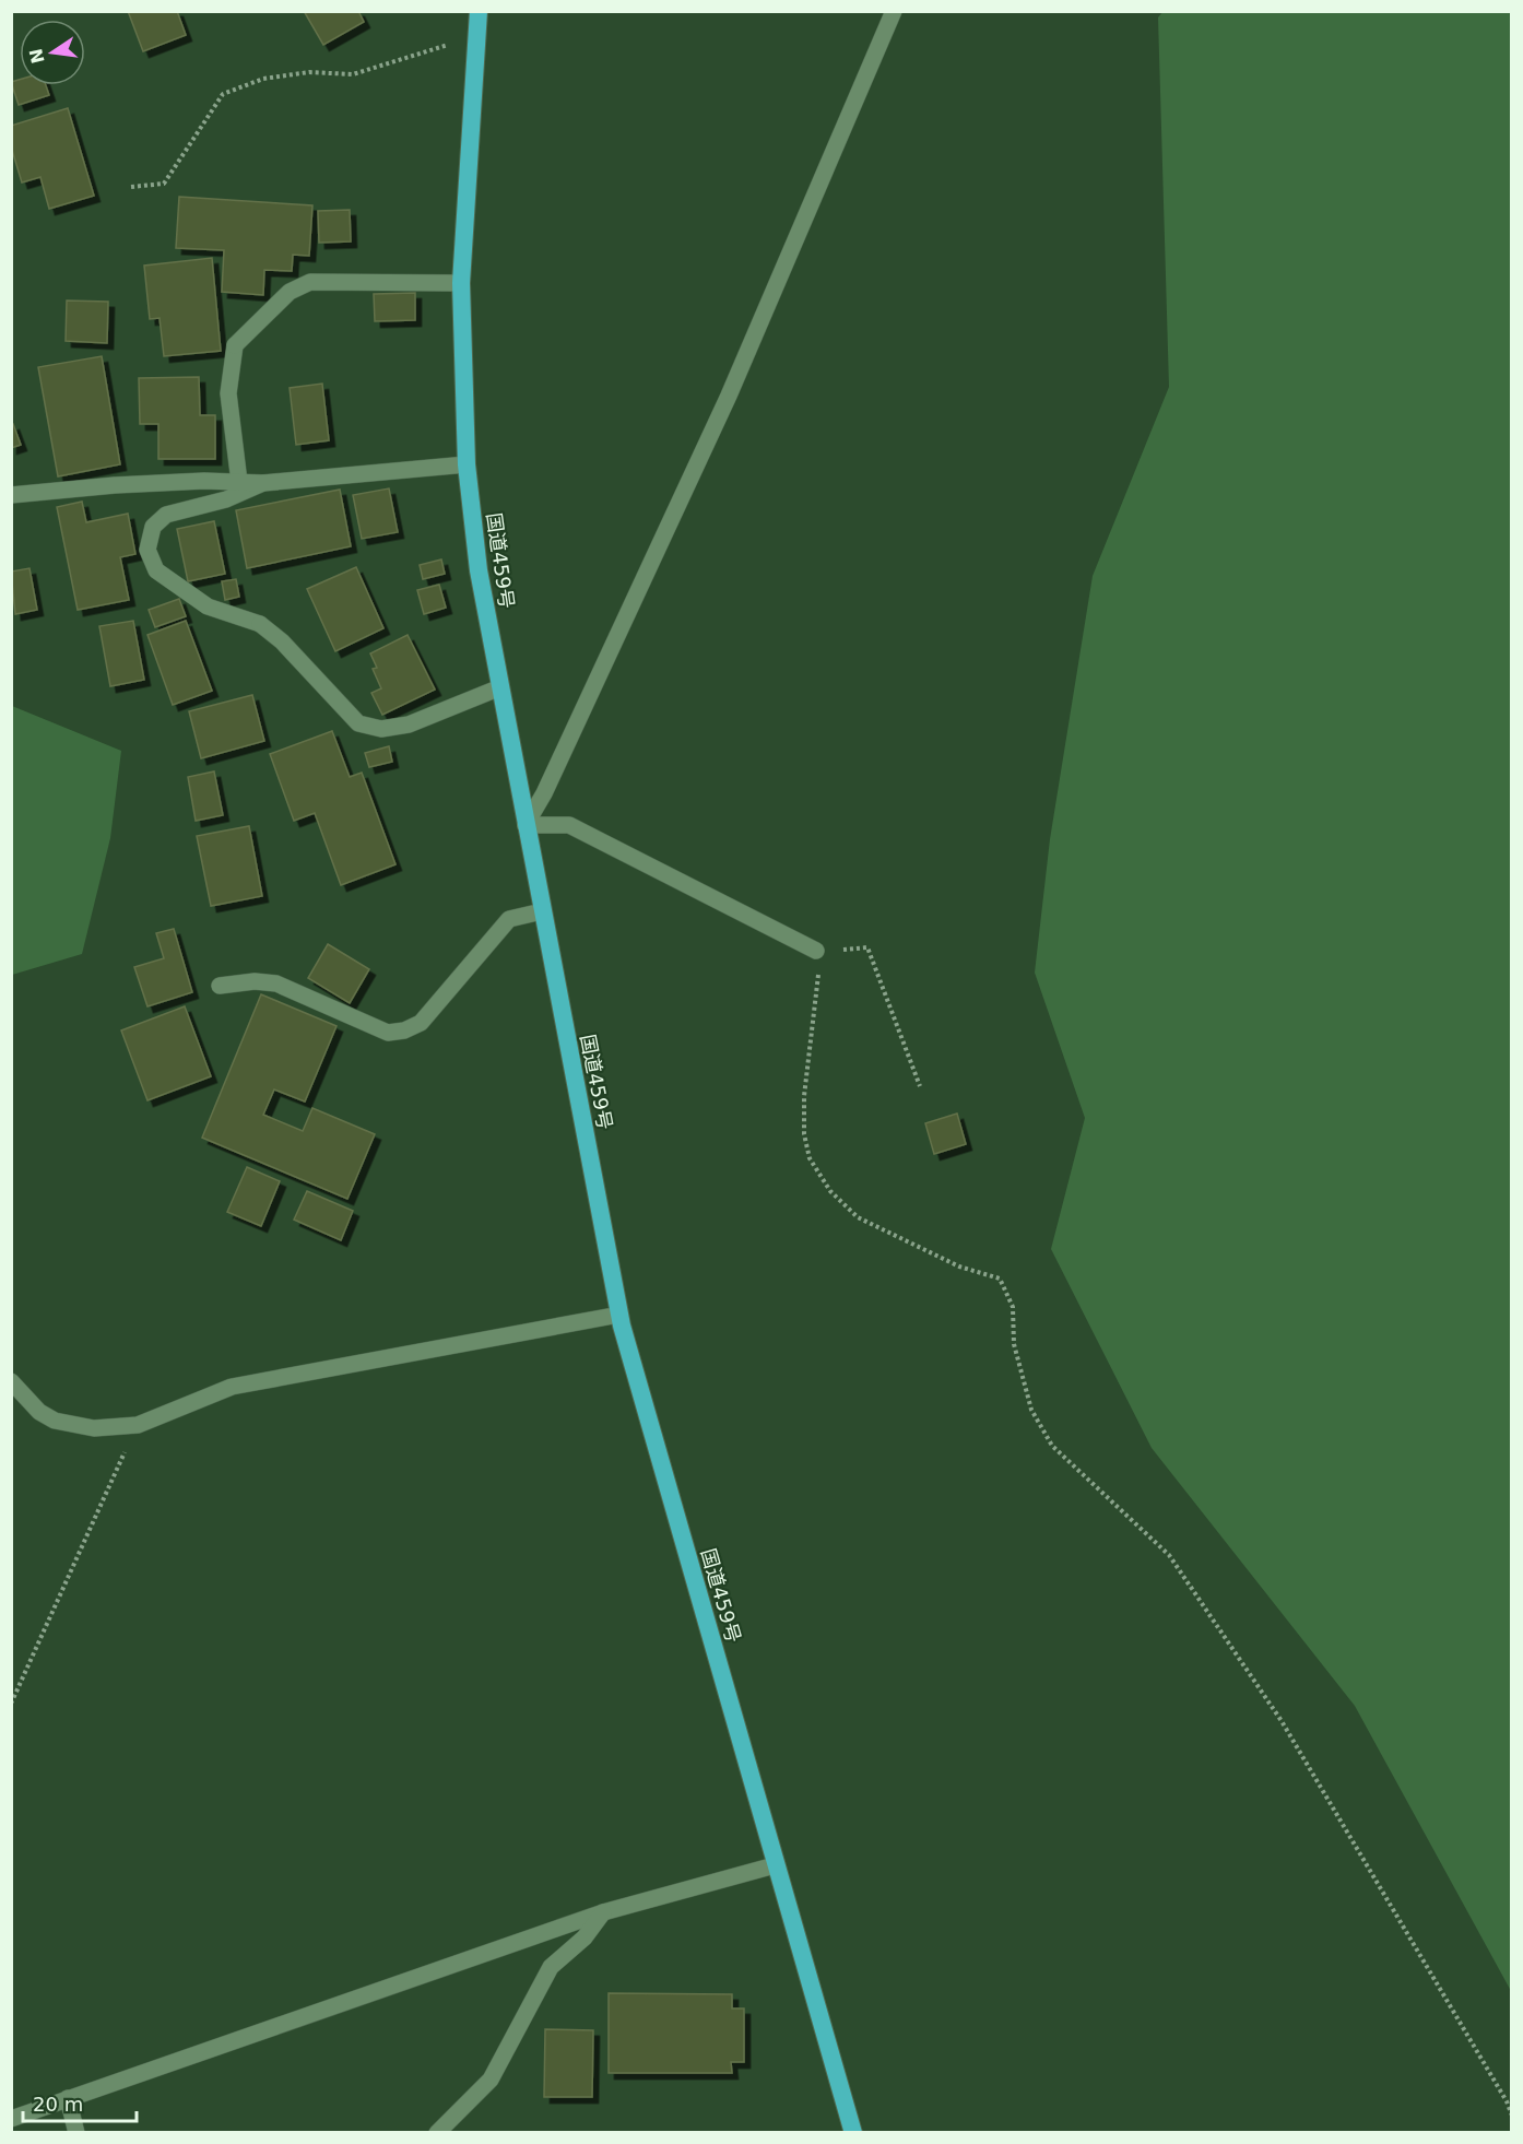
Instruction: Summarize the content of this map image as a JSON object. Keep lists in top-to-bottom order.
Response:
{
  "streets": {
    "highway": ["国道459号"]
  },
  "scale_bar": "20 m",
  "north": "left"
}
